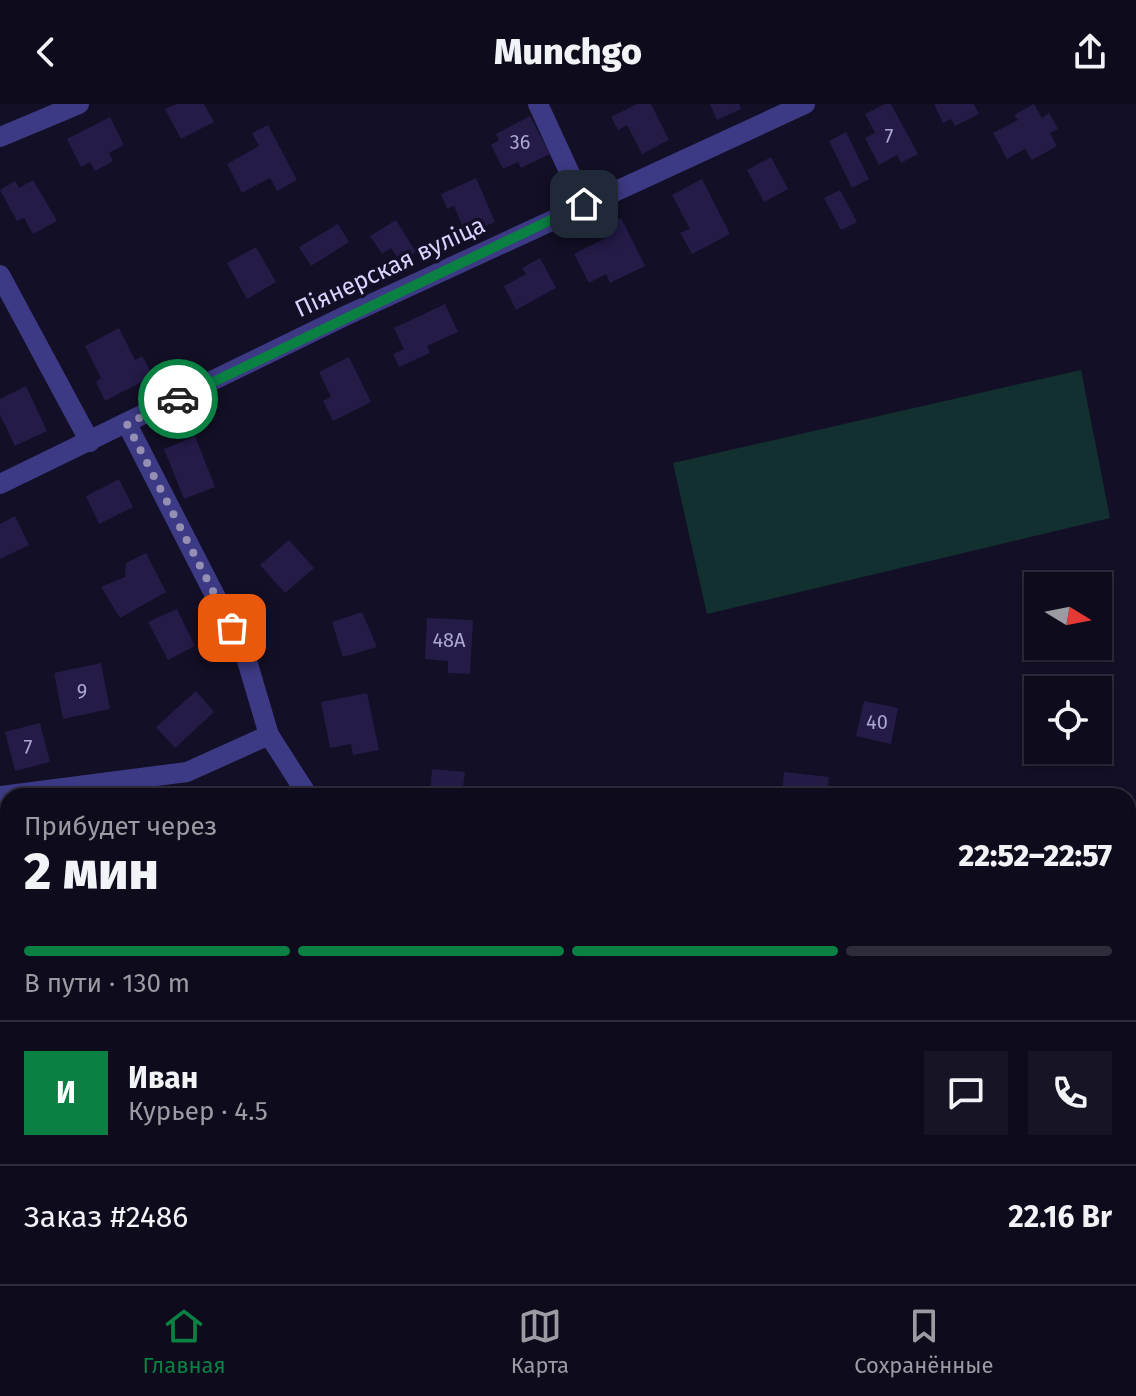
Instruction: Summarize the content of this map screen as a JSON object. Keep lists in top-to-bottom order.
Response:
{
  "streets": {
    "street": ["Піянерская вуліца"]
  },
  "house_numbers": [
    "7",
    "36",
    "48А",
    "9",
    "40",
    "7"
  ],
  "north": "right",
  "page": {
    "header": "Munchgo",
    "heading": ["2 мин", "Прибудет через", "22:52–22:57"],
    "panel": [
      "Иван",
      "Курьер · 4.5",
      "Заказ #2486",
      "22.16 Br"
    ],
    "bar": "В пути · 130 m",
    "round": "И",
    "tabs": ["Главная", "Карта", "Сохранённые"]
  }
}
